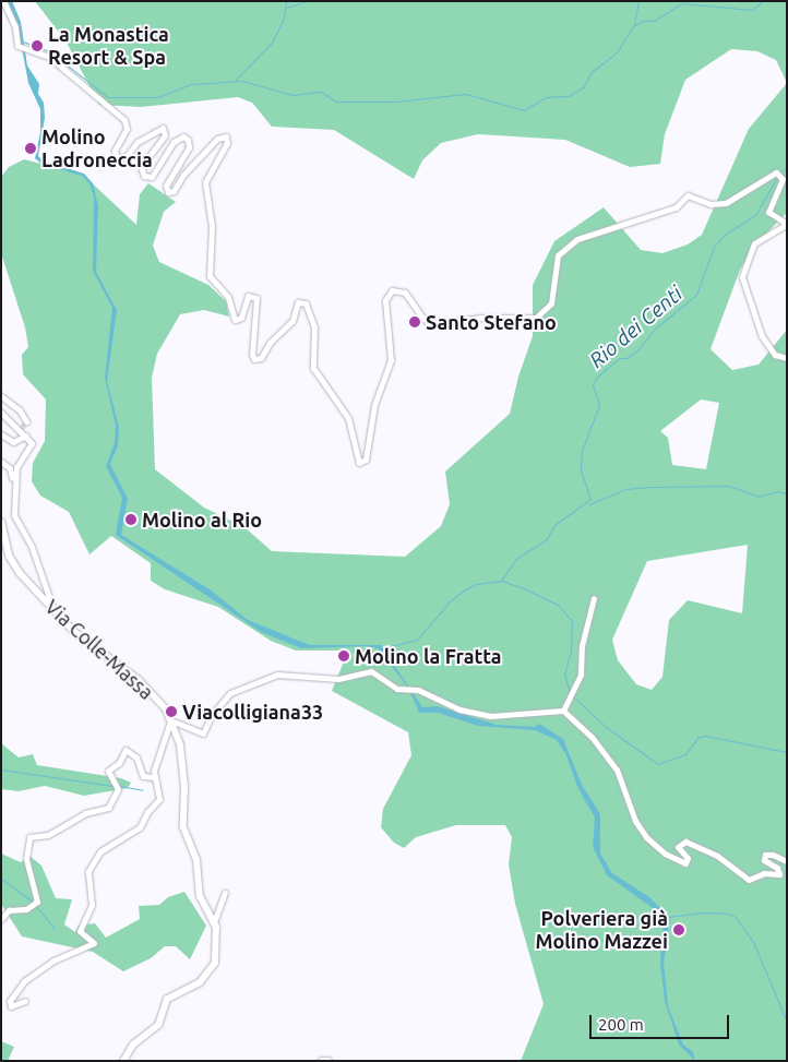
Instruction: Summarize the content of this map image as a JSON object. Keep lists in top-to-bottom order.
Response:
{
  "streets": {
    "street": ["Via Colle-Massa"]
  },
  "water": ["Rio dei Centi"],
  "places": [
    "La Monastica Resort & Spa",
    "Molino Ladroneccia",
    "Santo Stefano",
    "Molino al Rio",
    "Molino la Fratta",
    "Viacolligiana33",
    "Polveriera già Molino Mazzei"
  ],
  "scale_bar": "200 m"
}
